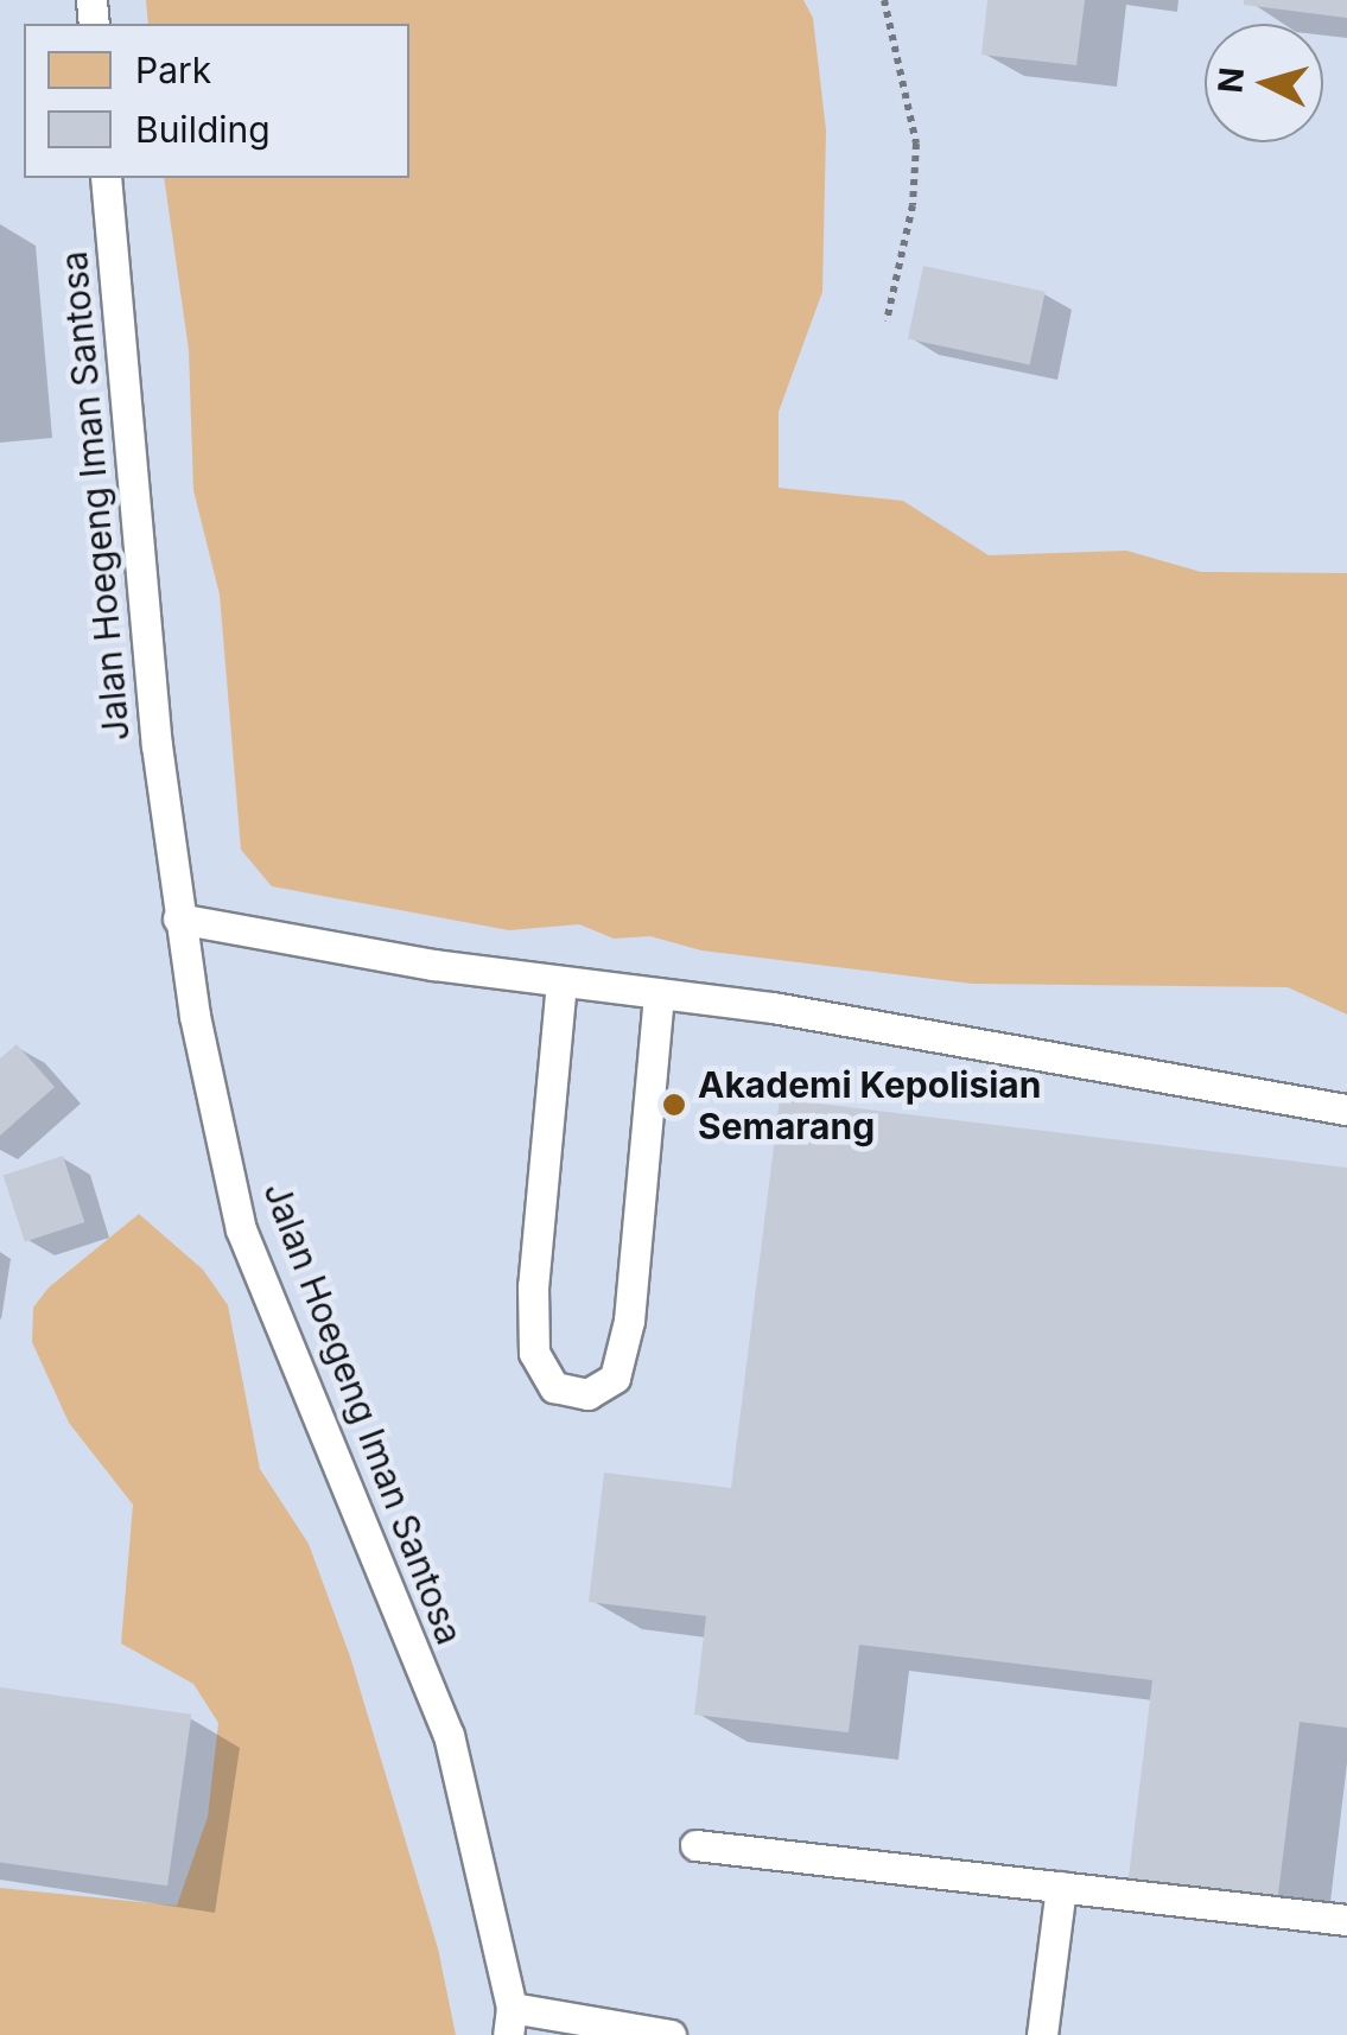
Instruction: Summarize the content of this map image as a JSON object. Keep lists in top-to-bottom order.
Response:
{
  "streets": {
    "lane": ["Jalan Hoegeng Iman Santosa"]
  },
  "places": ["Akademi Kepolisian Semarang"],
  "legend": ["Park", "Building"],
  "north": "left"
}
